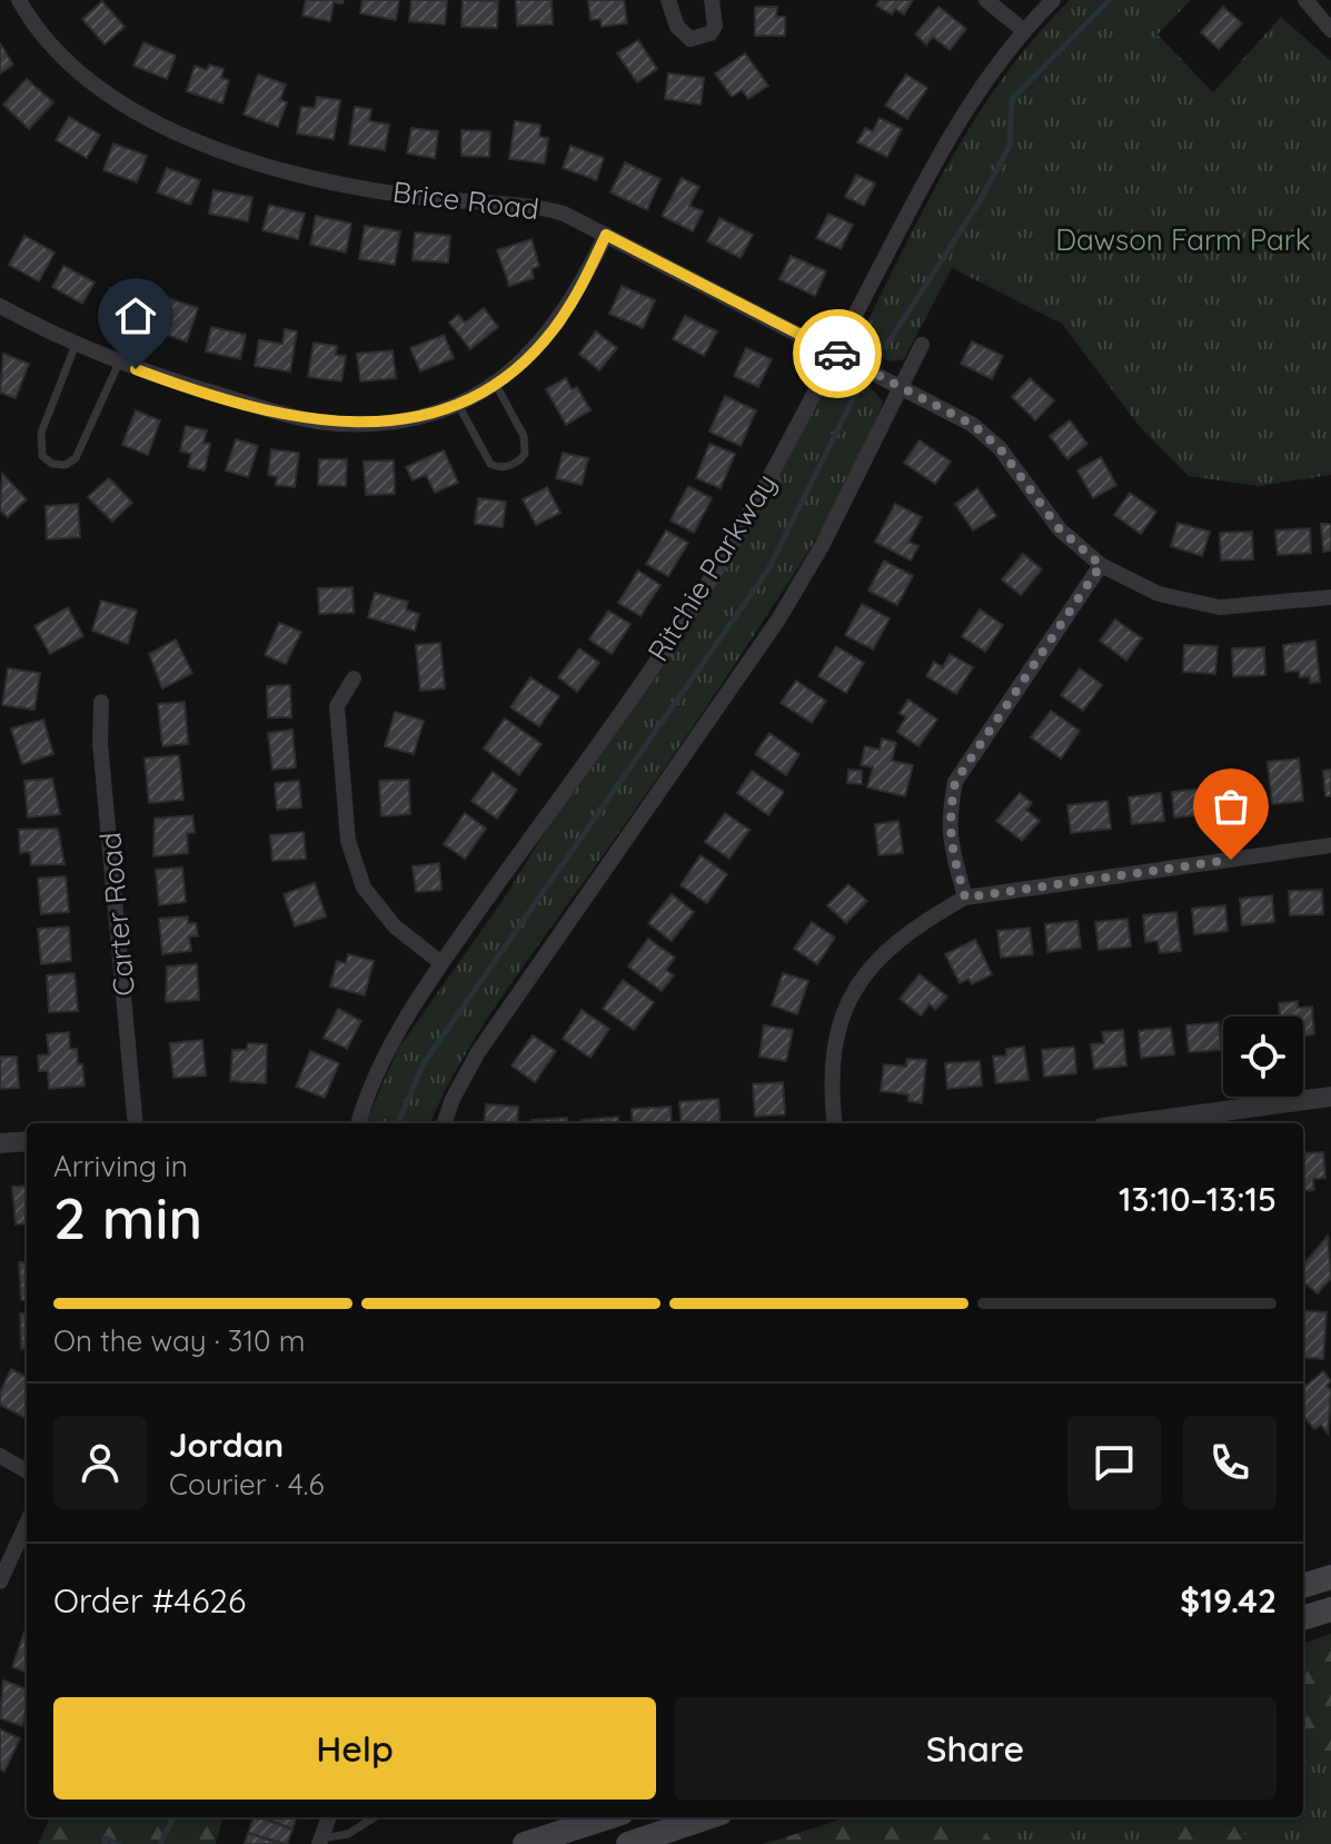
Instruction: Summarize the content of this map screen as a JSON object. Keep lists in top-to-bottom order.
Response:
{
  "streets": {
    "street": ["Brice Road", "Ritchie Parkway", "Carter Road"]
  },
  "crossings": [
    ["Brice Road", "Ritchie Parkway"]
  ],
  "parks": ["Dawson Farm Park"],
  "page": {
    "heading": ["2 min", "Arriving in", "13:10–13:15"],
    "panel": [
      "Jordan",
      "Courier · 4.6",
      "Order #4626",
      "$19.42"
    ],
    "bar": "On the way · 310 m",
    "buttons": ["Help", "Share"]
  }
}
